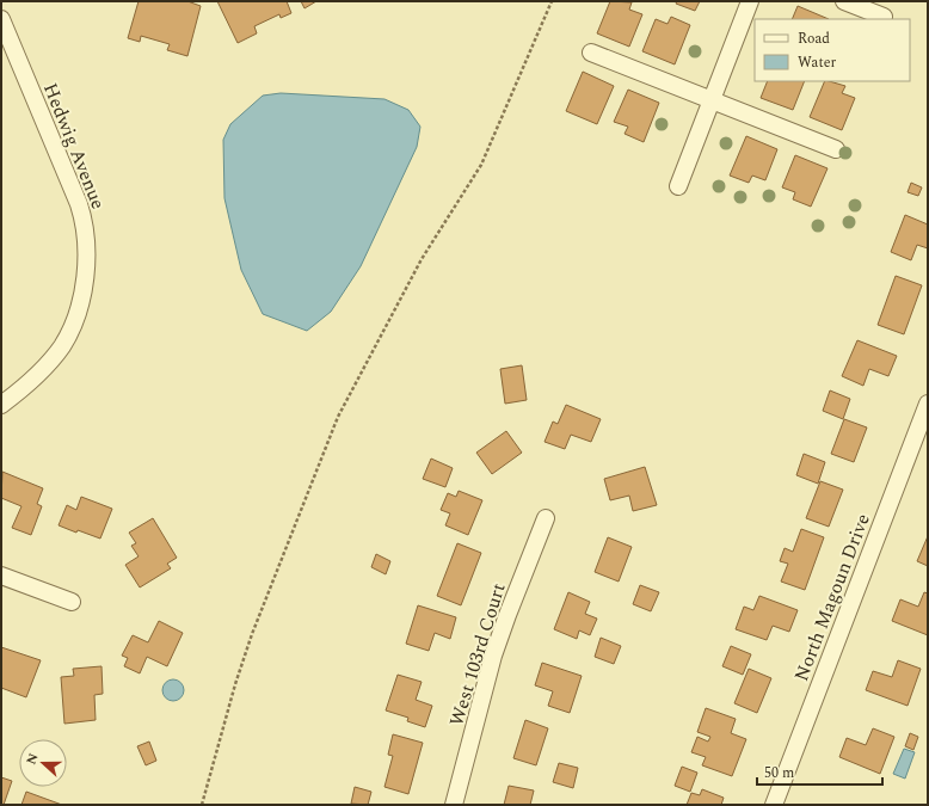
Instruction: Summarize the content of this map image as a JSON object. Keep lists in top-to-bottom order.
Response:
{
  "streets": {
    "street": ["Hedwig Avenue", "North Magoun Drive", "West 103rd Court"]
  },
  "legend": ["Road", "Water"],
  "scale_bar": "50 m",
  "north": "left"
}
